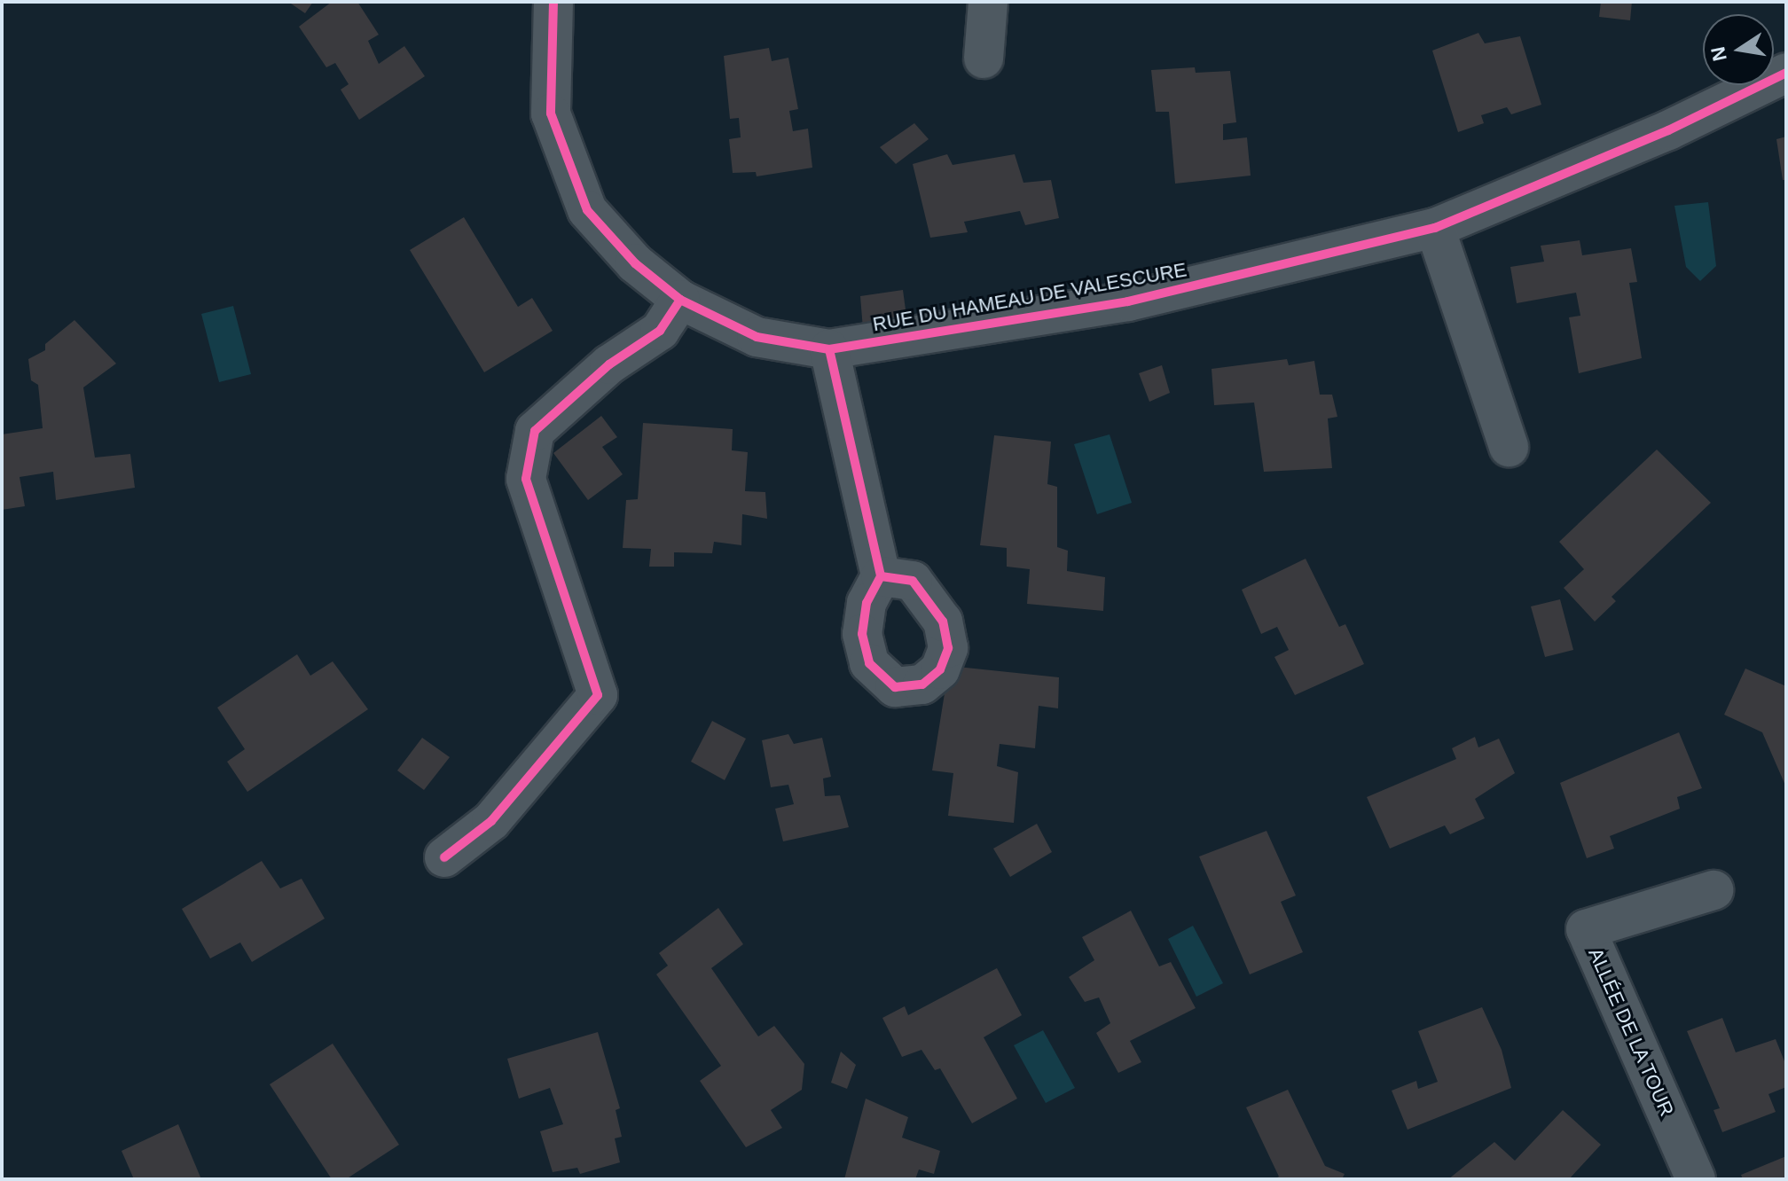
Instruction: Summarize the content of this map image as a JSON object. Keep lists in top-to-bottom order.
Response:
{
  "streets": {
    "street": ["RUE DU HAMEAU DE VALESCURE", "ALLÉE DE LA TOUR"]
  },
  "north": "left"
}
